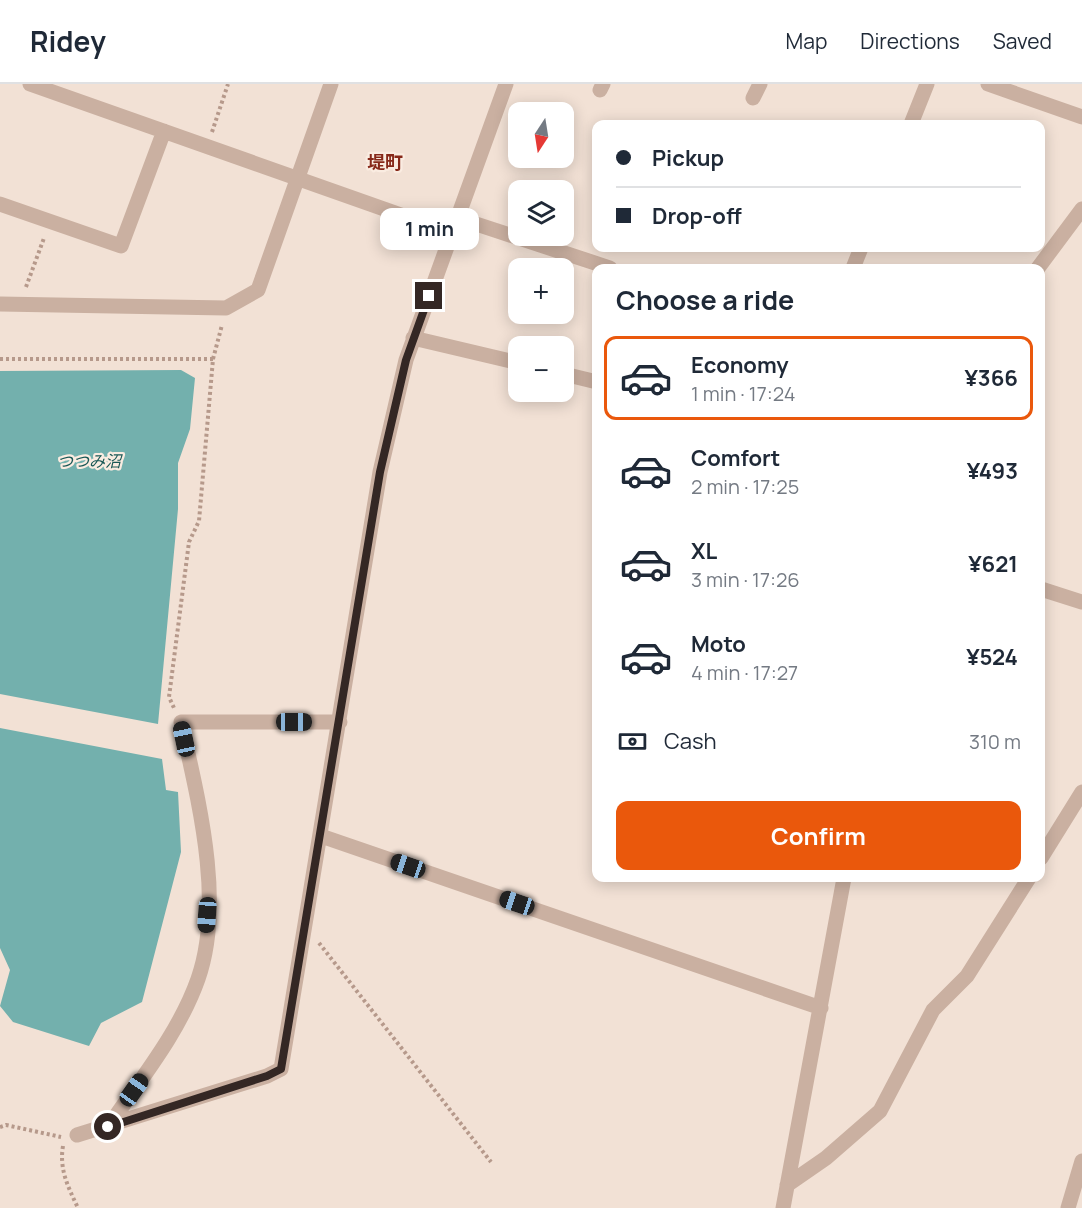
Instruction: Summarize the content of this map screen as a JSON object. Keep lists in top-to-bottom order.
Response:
{
  "districts": ["堤町"],
  "water": ["つつみ沼"],
  "north": "bottom",
  "page": {
    "header": "Ridey",
    "nav": ["Map", "Directions", "Saved"],
    "map_buttons": ["+", "−"],
    "banner": ["Pickup", "Drop-off"],
    "bubble": "1 min",
    "heading": "Choose a ride",
    "list": [
      {
        "name": "Economy",
        "note": "1 min · 17:24",
        "value": "¥366"
      },
      {
        "name": "Comfort",
        "note": "2 min · 17:25",
        "value": "¥493"
      },
      {
        "name": "XL",
        "note": "3 min · 17:26",
        "value": "¥621"
      },
      {
        "name": "Moto",
        "note": "4 min · 17:27",
        "value": "¥524"
      }
    ],
    "pay": ["Cash", "310 m"],
    "buttons": "Confirm"
  }
}
